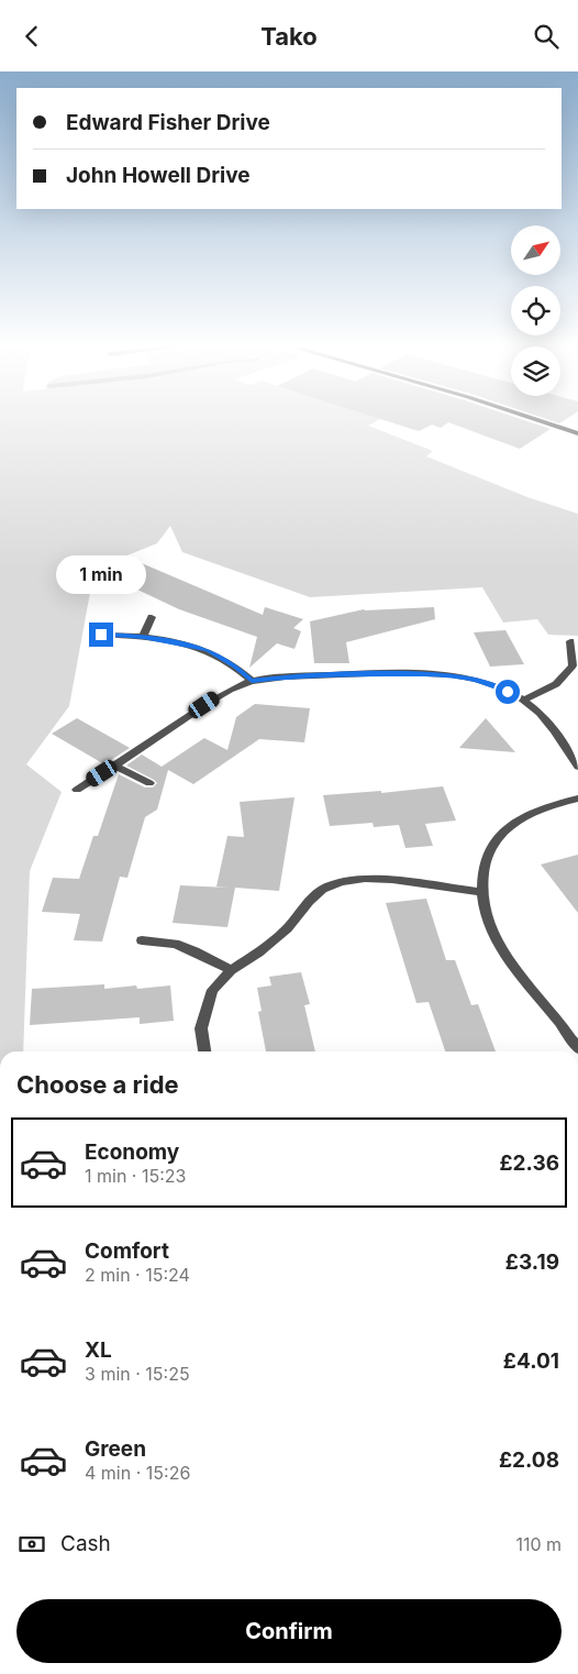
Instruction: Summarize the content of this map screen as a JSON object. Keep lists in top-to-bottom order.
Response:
{
  "north": "top right",
  "page": {
    "header": "Tako",
    "banner": ["Edward Fisher Drive", "John Howell Drive"],
    "bubble": "1 min",
    "heading": "Choose a ride",
    "list": [
      {
        "name": "Economy",
        "note": "1 min · 15:23",
        "value": "£2.36"
      },
      {
        "name": "Comfort",
        "note": "2 min · 15:24",
        "value": "£3.19"
      },
      {
        "name": "XL",
        "note": "3 min · 15:25",
        "value": "£4.01"
      },
      {
        "name": "Green",
        "note": "4 min · 15:26",
        "value": "£2.08"
      }
    ],
    "pay": ["Cash", "110 m"],
    "buttons": "Confirm"
  }
}
